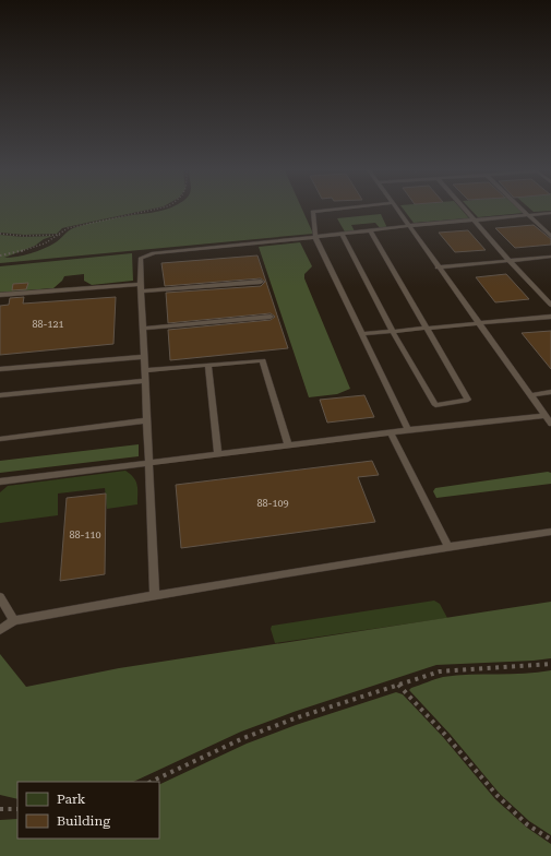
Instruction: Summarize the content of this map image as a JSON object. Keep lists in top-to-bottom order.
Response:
{
  "house_numbers": ["88-121", "88-109", "88-110"],
  "legend": ["Park", "Building"]
}
